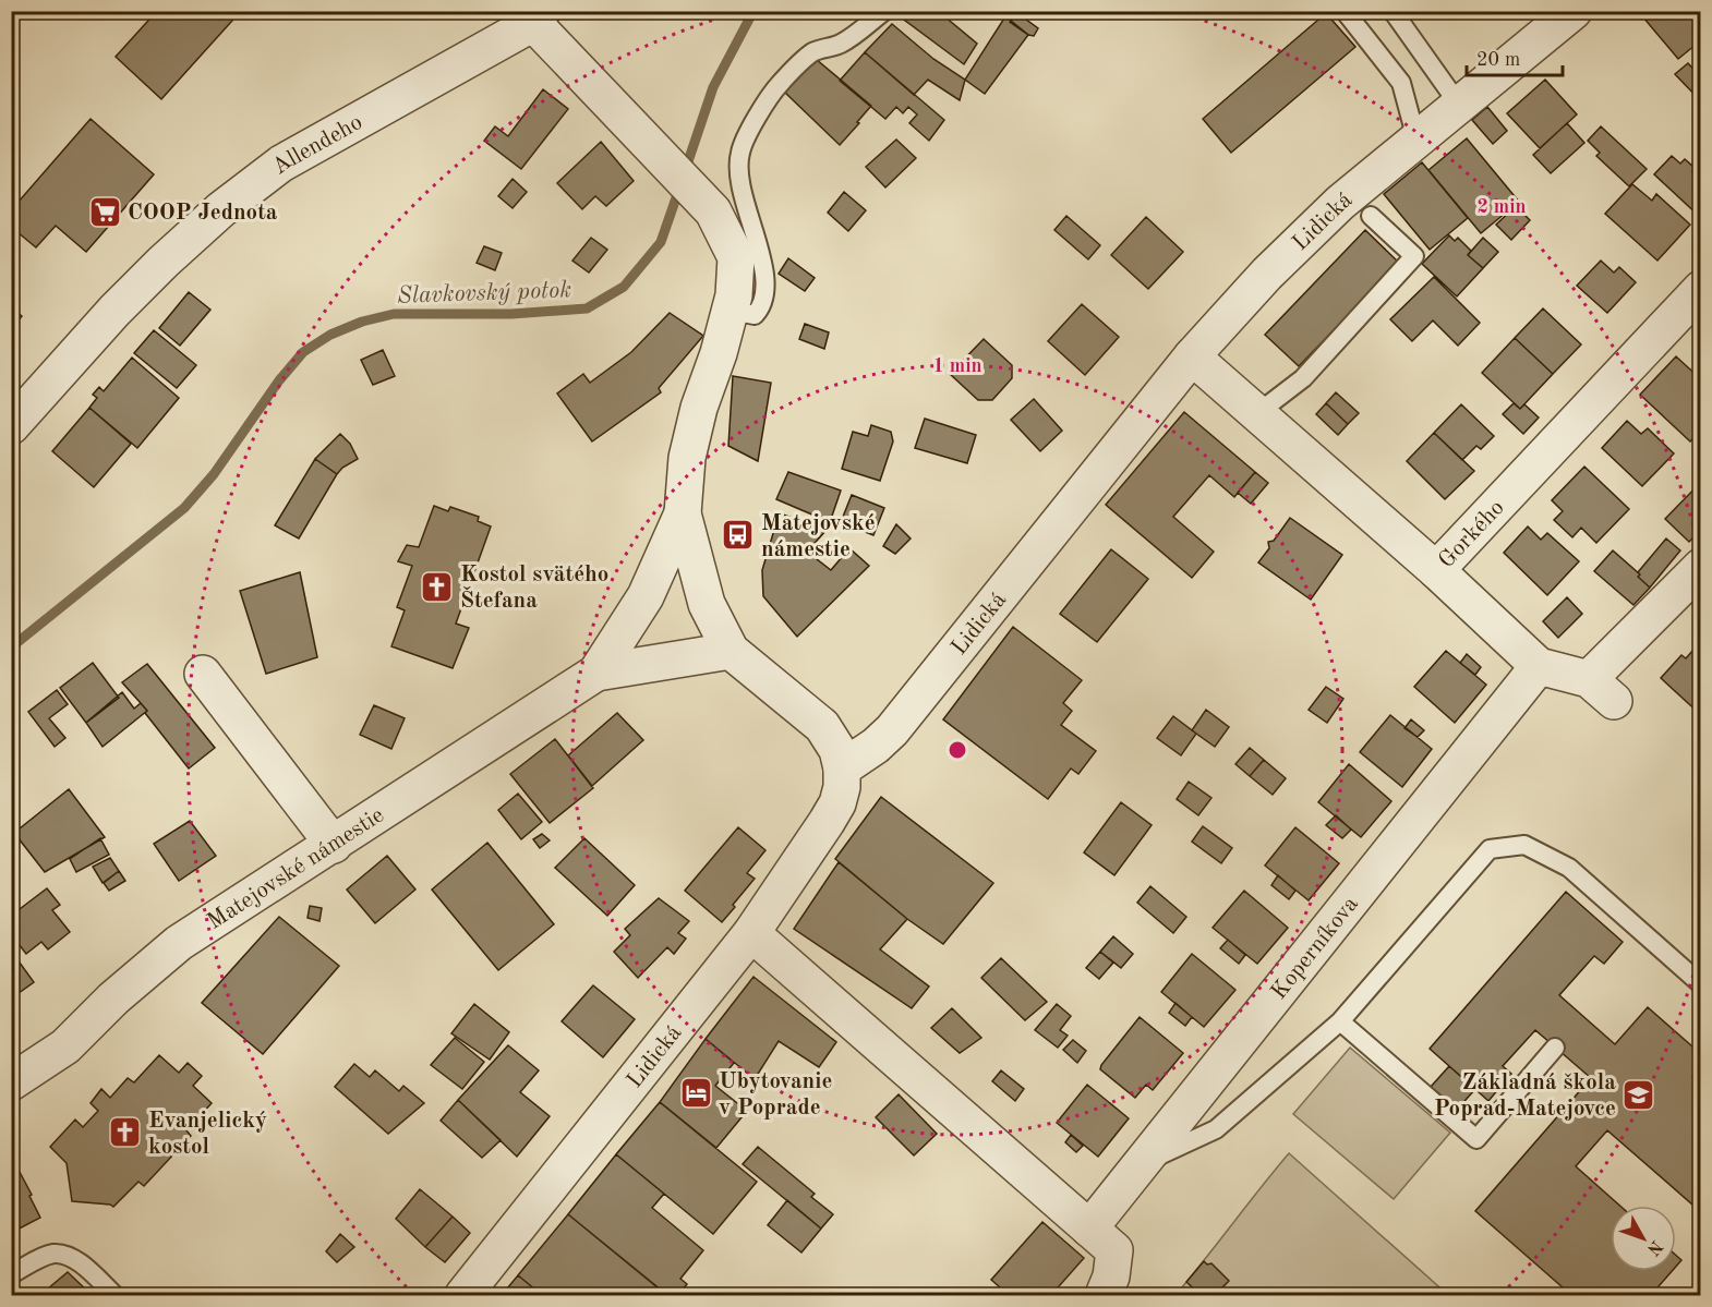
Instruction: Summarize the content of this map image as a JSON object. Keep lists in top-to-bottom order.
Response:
{
  "streets": {
    "street": [
      "Allendeho",
      "Lidická",
      "Gorkého",
      "Matejovské námestie",
      "Koperníkova"
    ]
  },
  "crossings": [
    ["Allendeho", "Matejovské námestie"],
    ["Lidická", "Gorkého"],
    ["Lidická", "Matejovské námestie"]
  ],
  "water": ["Slavkovský potok"],
  "places": {
    "supermarket": ["COOP Jednota"],
    "bus stop": ["Matejovské námestie"],
    "church": ["Kostol svätého Štefana", "Evanjelický kostol"],
    "hotel": ["Ubytovanie v Poprade"],
    "school or university": ["Základná škola Poprad-Matejovce"]
  },
  "scale_bar": "20 m",
  "north": "bottom right",
  "rings": ["2 min", "1 min"]
}
